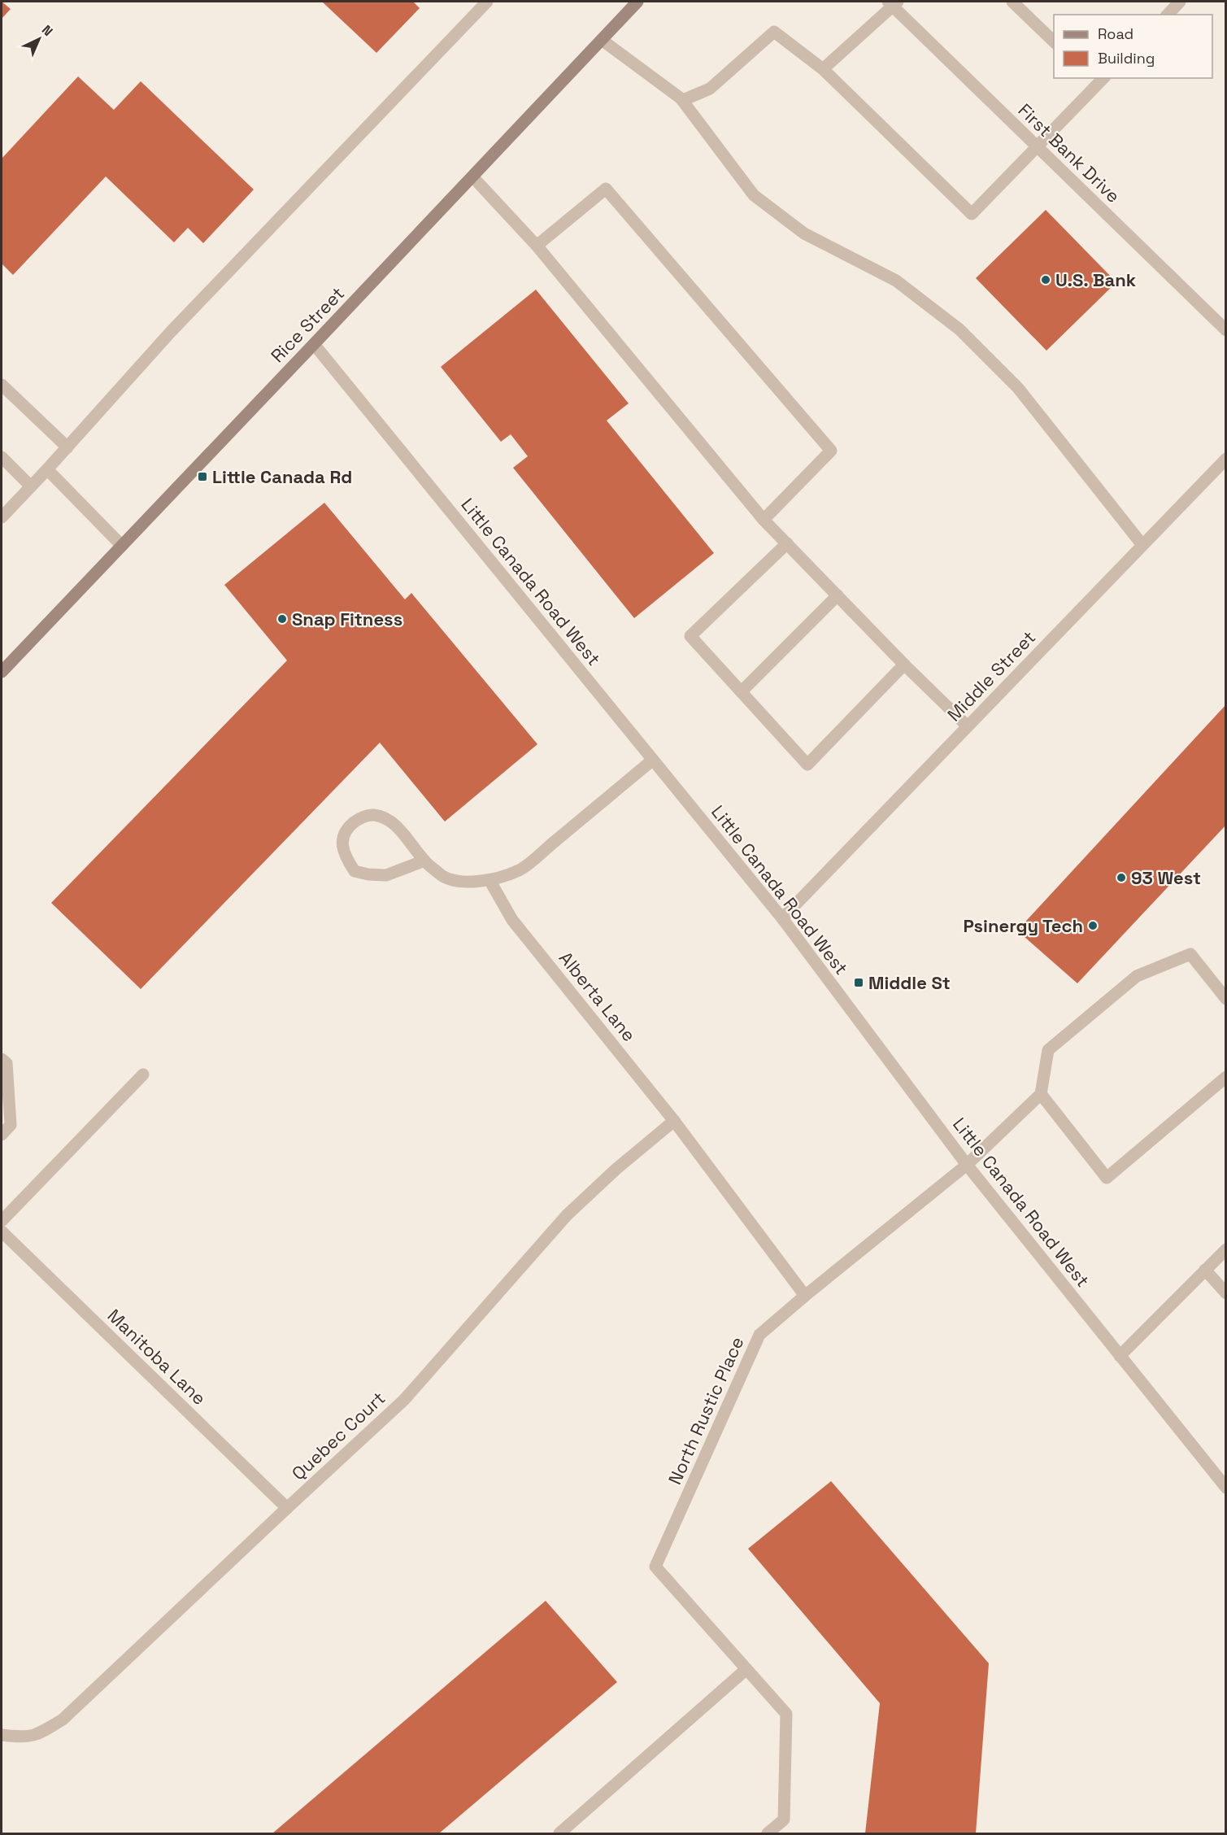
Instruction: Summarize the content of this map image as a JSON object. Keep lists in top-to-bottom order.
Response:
{
  "streets": {
    "main road": ["Rice Street"],
    "street": [
      "First Bank Drive",
      "Little Canada Road West",
      "Middle Street",
      "Alberta Lane",
      "Manitoba Lane",
      "North Rustic Place",
      "Quebec Court"
    ]
  },
  "crossings": [
    ["Rice Street", "Little Canada Road West"],
    ["Little Canada Road West", "Middle Street"],
    ["Little Canada Road West", "North Rustic Place"],
    ["Alberta Lane", "North Rustic Place"],
    ["Alberta Lane", "Quebec Court"],
    ["Manitoba Lane", "Quebec Court"]
  ],
  "places": {
    "other": [
      "U.S. Bank",
      "Snap Fitness",
      "93 West",
      "Psinergy Tech"
    ],
    "transit": ["Little Canada Rd", "Middle St"]
  },
  "legend": ["Road", "Building"],
  "north": "top right"
}
